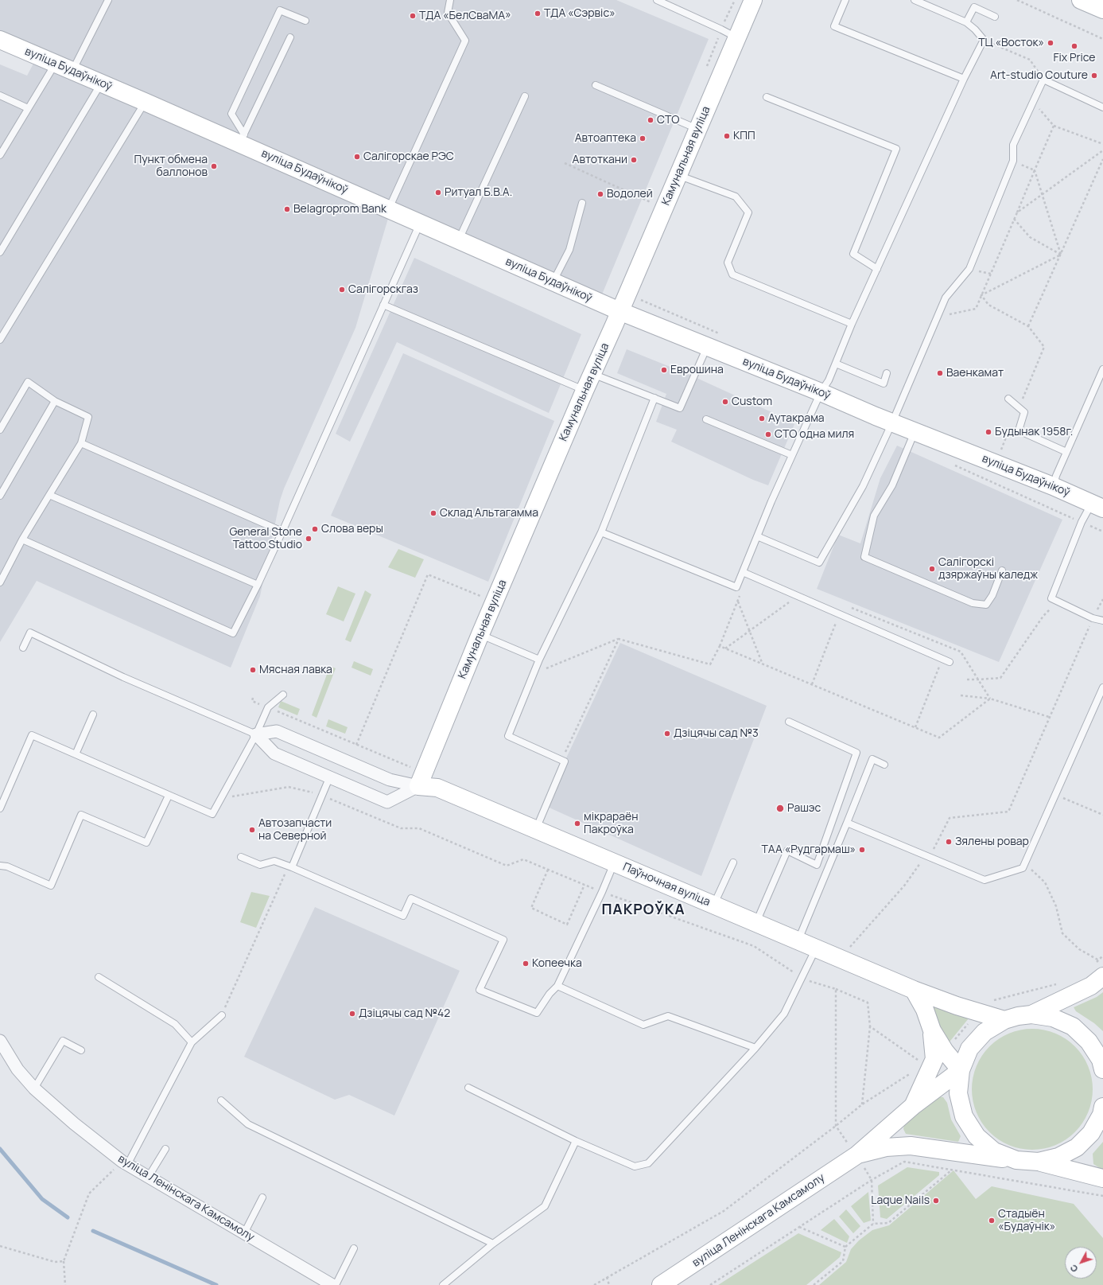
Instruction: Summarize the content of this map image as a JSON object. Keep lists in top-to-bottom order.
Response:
{
  "streets": {
    "street": [
      "вуліца Будаўнікоў",
      "Камунальная вуліца",
      "Паўночная вуліца",
      "вуліца Ленінскага Камсамолу"
    ]
  },
  "crossings": [
    ["вуліца Будаўнікоў", "Камунальная вуліца"],
    ["Камунальная вуліца", "Паўночная вуліца"]
  ],
  "districts": ["ПАКРОЎКА"],
  "places": [
    "ТДА «Сэрвіс»",
    "ТДА «БелСваМА»",
    "ТЦ «Восток»",
    "Fix Price",
    "Art-studio Couture",
    "СТО",
    "КПП",
    "Автоаптека",
    "Салігорскае РЭС",
    "Автоткани",
    "Пункт обмена баллонов",
    "Ритуал Б.В.А.",
    "Водолей",
    "Belagroprom Bank",
    "Салігорскгаз",
    "Еврошина",
    "Ваенкамат",
    "Custom",
    "Аутакрама",
    "Будынак 1958г.",
    "СТО одна миля",
    "Склад Альтагамма",
    "Слова веры",
    "General Stone Tattoo Studio",
    "Салігорскі дзяржаўны каледж",
    "Мясная лавка",
    "Дзіцячы сад №3",
    "Рашэс",
    "мікрараён Пакроўка",
    "Автозапчасти на Северной",
    "Зялены ровар",
    "ТАА «Рудгармаш»",
    "Копеечка",
    "Дзіцячы сад №42",
    "Laque Nails",
    "Стадыён «Будаўнік»"
  ],
  "north": "bottom left"
}
